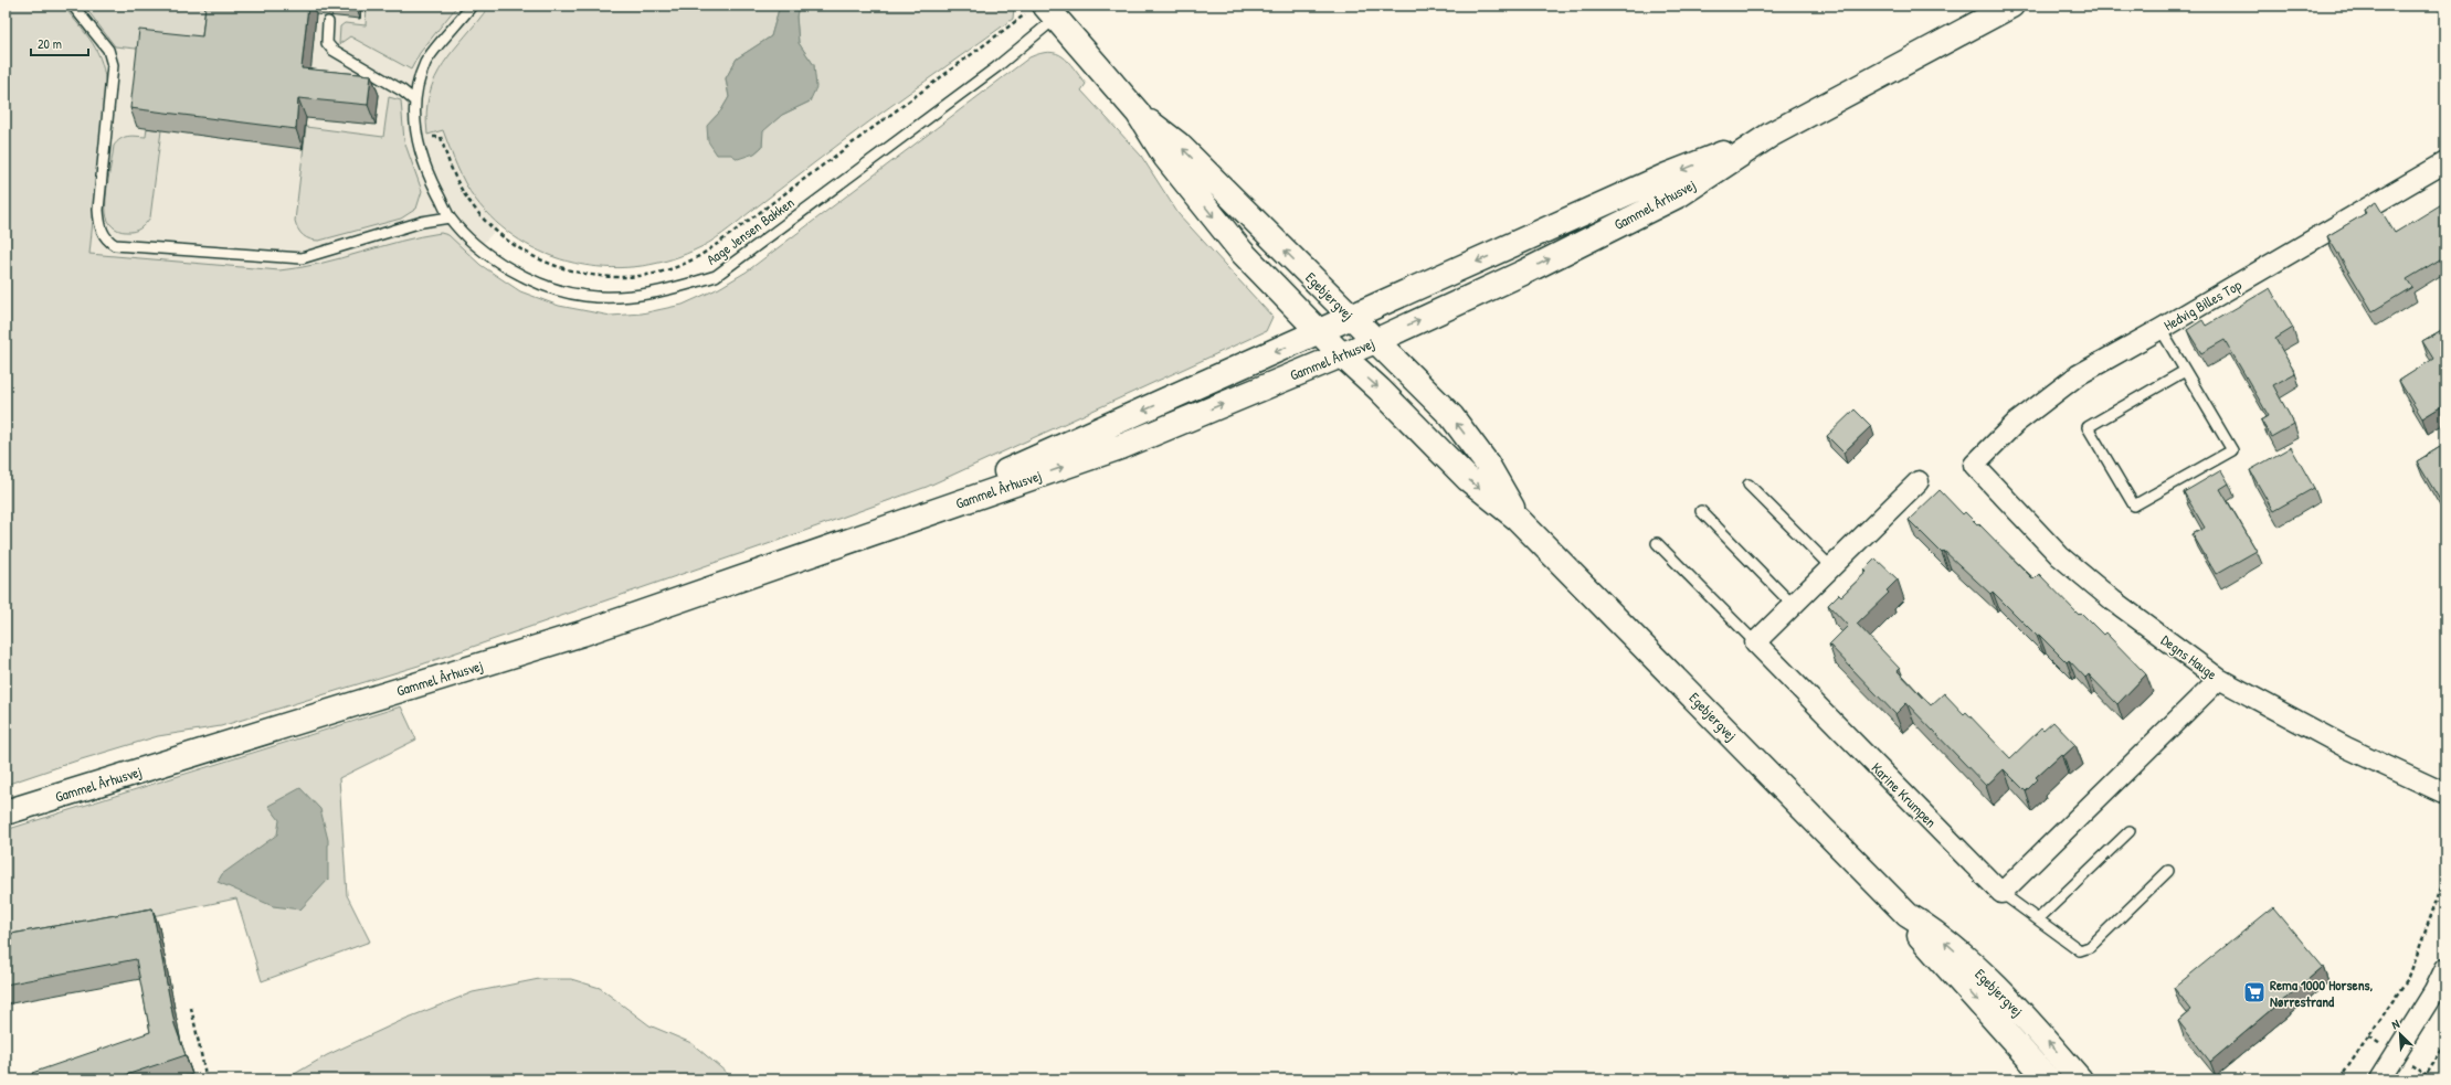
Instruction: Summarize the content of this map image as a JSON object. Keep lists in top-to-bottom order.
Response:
{
  "streets": {
    "main road": ["Gammel Århusvej", "Egebjergvej"],
    "street": ["Hedvig Billes Top", "Degns Hauge", "Karine Krumpen"],
    "lane": ["Aage Jensen Bakken"]
  },
  "crossings": [
    ["Gammel Århusvej", "Egebjergvej"],
    ["Aage Jensen Bakken", "Egebjergvej"],
    ["Hedvig Billes Top", "Degns Hauge"]
  ],
  "places": {
    "supermarket": ["Rema 1000 Horsens, Nørrestrand"]
  },
  "scale_bar": "20 m",
  "north": "top left"
}
